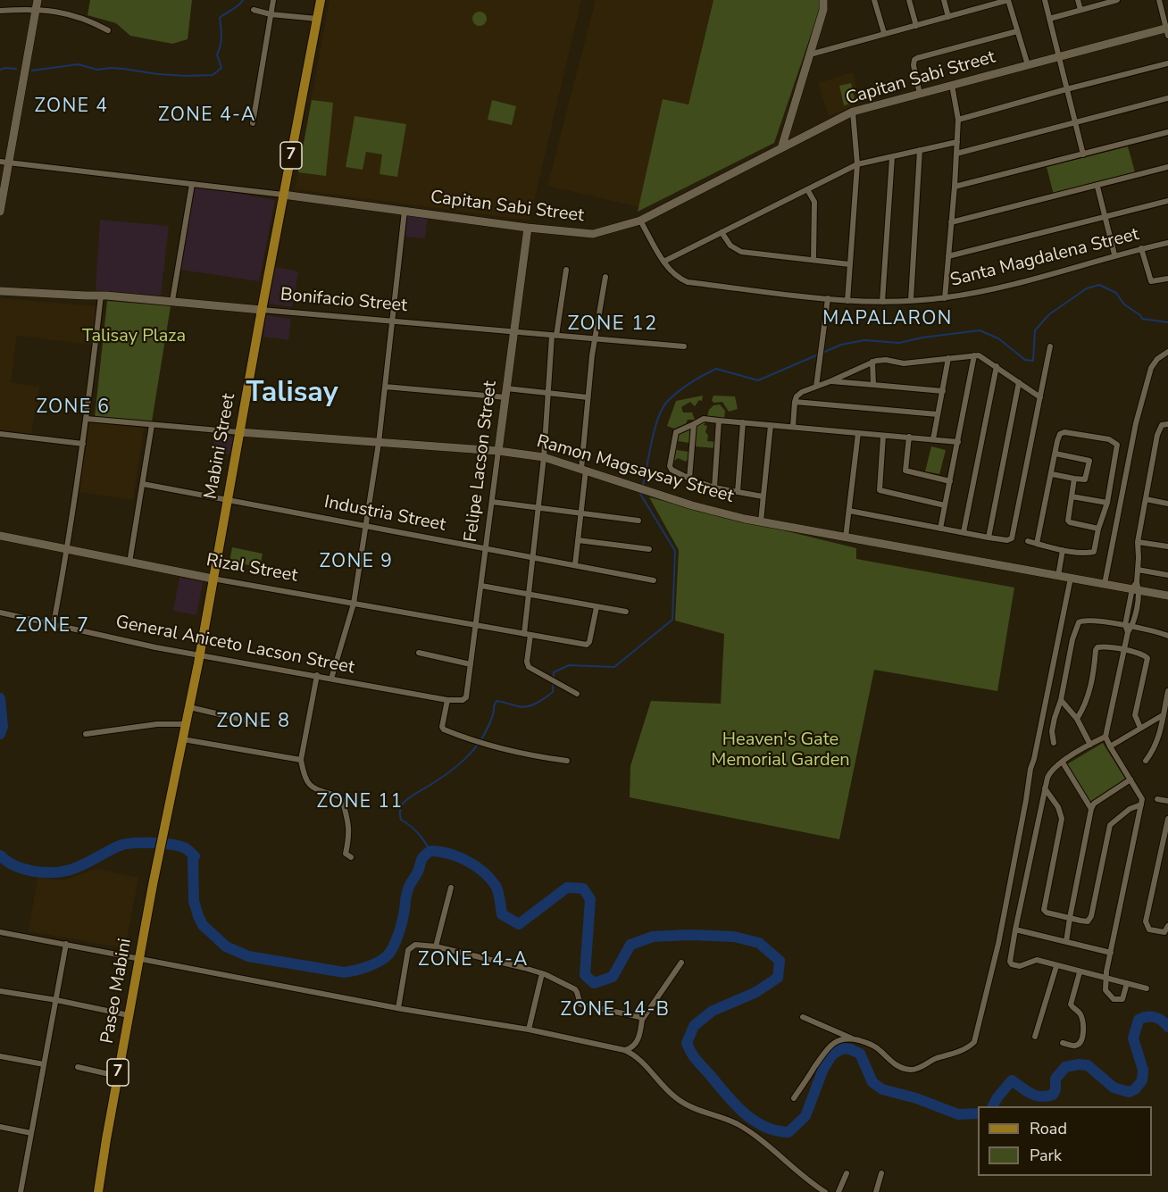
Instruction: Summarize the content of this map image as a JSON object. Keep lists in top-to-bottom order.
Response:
{
  "streets": {
    "main road": ["7", "Mabini Street", "Paseo Mabini"],
    "street": [
      "Capitan Sabi Street",
      "Santa Magdalena Street",
      "Bonifacio Street",
      "Felipe Lacson Street",
      "Ramon Magsaysay Street",
      "Industria Street",
      "Rizal Street",
      "General Aniceto Lacson Street"
    ]
  },
  "crossings": [
    ["Capitan Sabi Street", "Santa Magdalena Street"],
    ["Capitan Sabi Street", "Mabini Street"],
    ["Capitan Sabi Street", "Felipe Lacson Street"],
    ["Bonifacio Street", "Mabini Street"],
    ["Bonifacio Street", "Felipe Lacson Street"],
    ["Mabini Street", "Ramon Magsaysay Street"],
    ["Mabini Street", "Industria Street"],
    ["Mabini Street", "Rizal Street"],
    ["Mabini Street", "General Aniceto Lacson Street"],
    ["Mabini Street", "Paseo Mabini"],
    ["Felipe Lacson Street", "Ramon Magsaysay Street"],
    ["Felipe Lacson Street", "Industria Street"],
    ["Felipe Lacson Street", "Rizal Street"],
    ["Felipe Lacson Street", "General Aniceto Lacson Street"]
  ],
  "districts": [
    "ZONE 4",
    "ZONE 4-A",
    "MAPALARON",
    "ZONE 12",
    "Talisay",
    "ZONE 6",
    "ZONE 9",
    "ZONE 7",
    "ZONE 8",
    "ZONE 11",
    "ZONE 14-A",
    "ZONE 14-B"
  ],
  "parks": ["Talisay Plaza", "Heaven's Gate Memorial Garden"],
  "legend": ["Road", "Park"]
}
